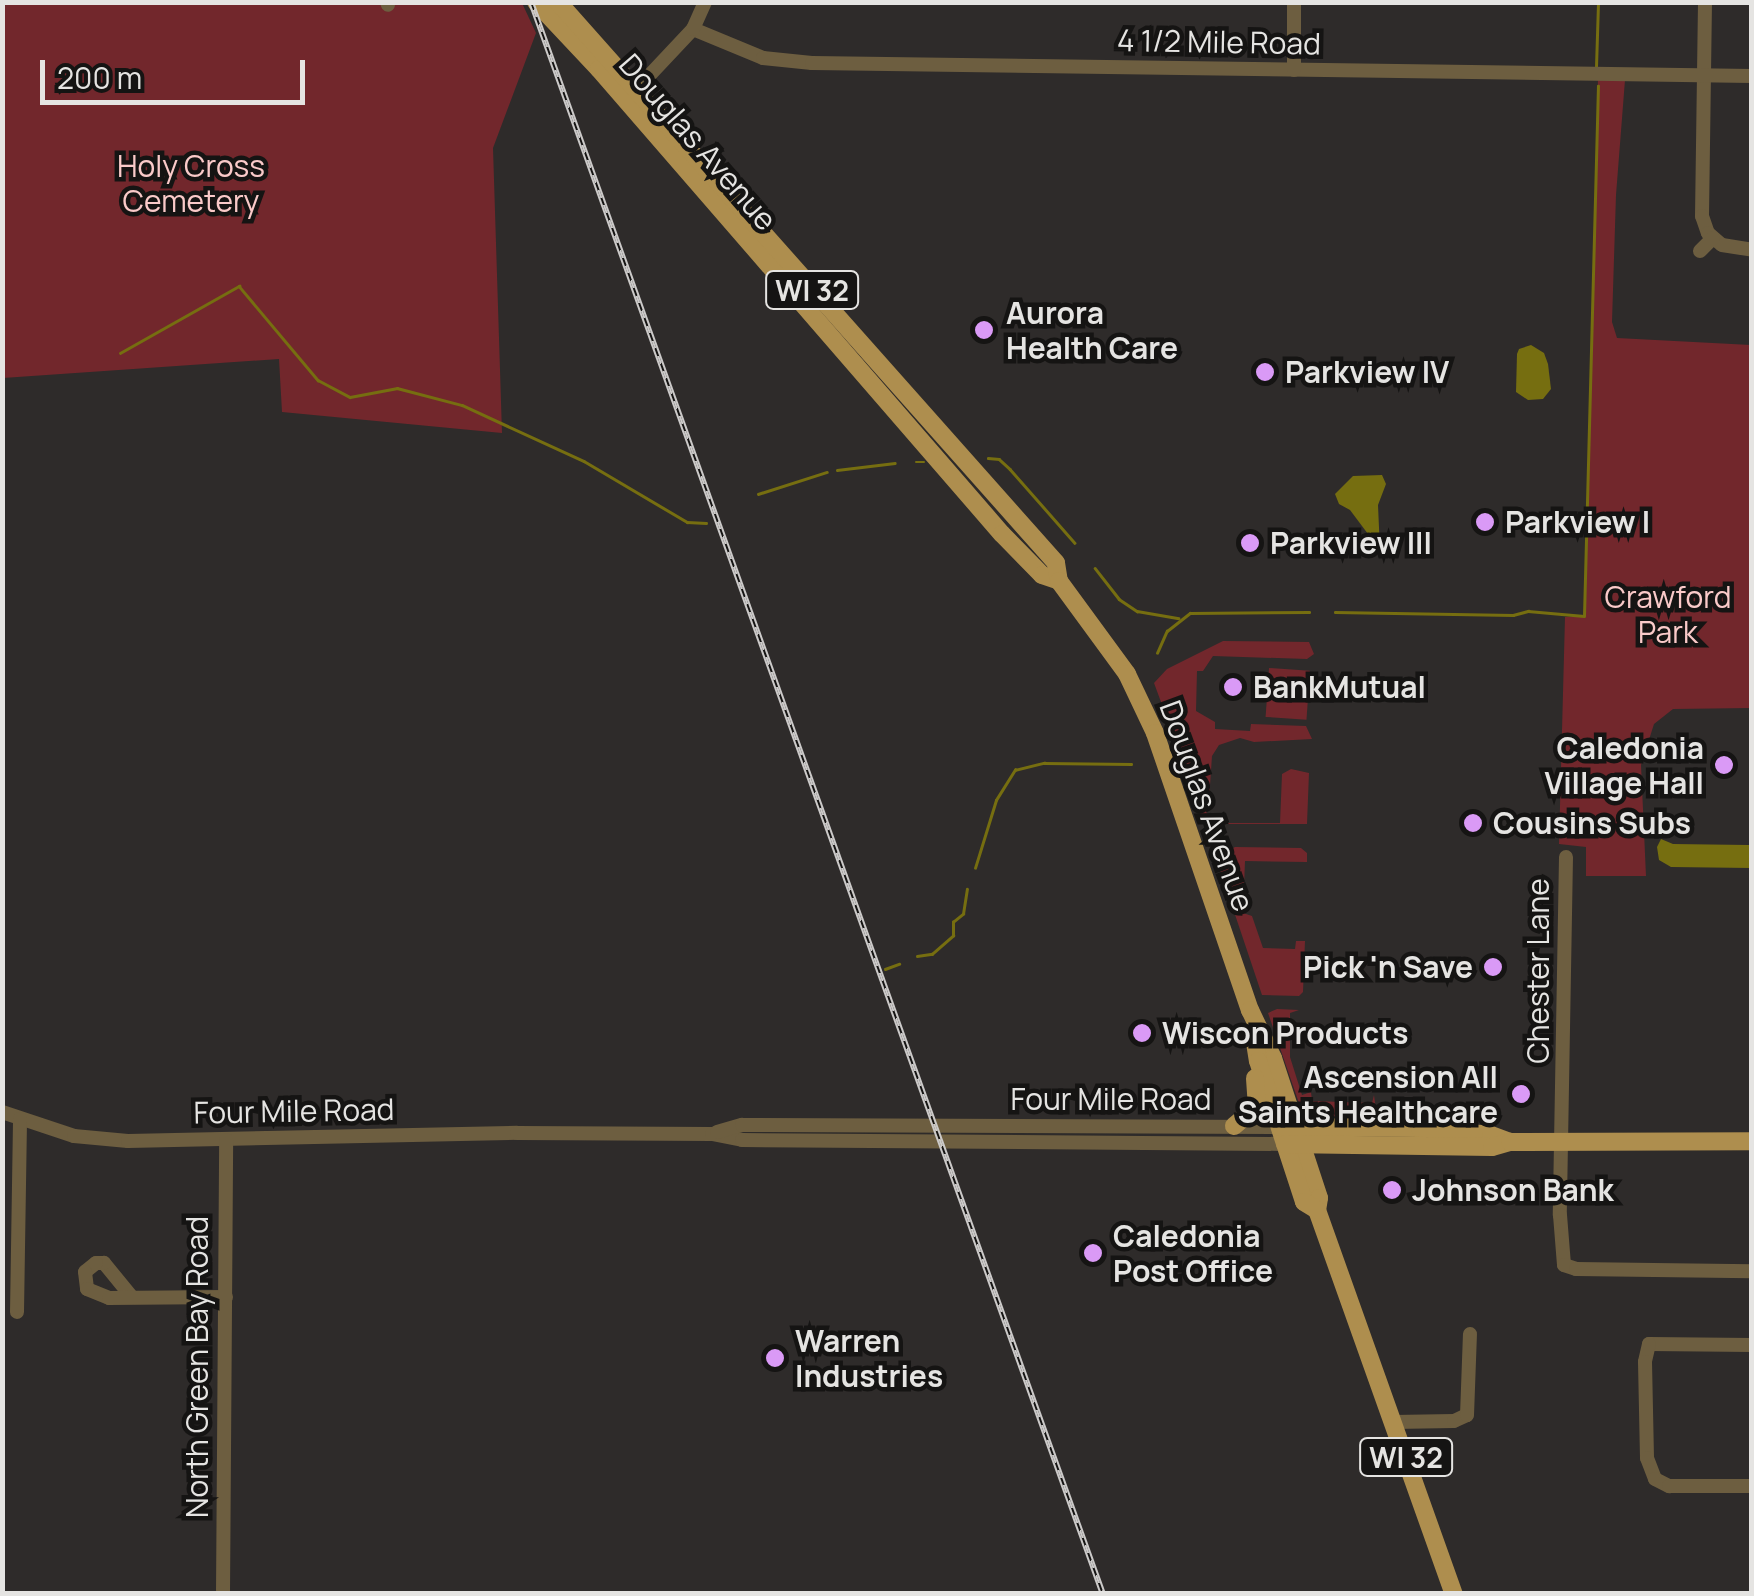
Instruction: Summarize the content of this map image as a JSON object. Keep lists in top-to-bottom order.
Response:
{
  "streets": {
    "main road": ["Douglas Avenue", "WI 32", "Four Mile Road"],
    "street": ["4 1/2 Mile Road", "Chester Lane", "North Green Bay Road"]
  },
  "crossings": [
    ["Douglas Avenue", "Four Mile Road"],
    ["Chester Lane", "Four Mile Road"],
    ["Four Mile Road", "North Green Bay Road"]
  ],
  "parks": ["Holy Cross Cemetery", "Crawford Park"],
  "places": [
    "Aurora Health Care",
    "Parkview IV",
    "Parkview I",
    "Parkview III",
    "BankMutual",
    "Caledonia Village Hall",
    "Cousins Subs",
    "Pick 'n Save",
    "Wiscon Products",
    "Ascension All Saints Healthcare",
    "Johnson Bank",
    "Caledonia Post Office",
    "Warren Industries"
  ],
  "scale_bar": "200 m"
}
